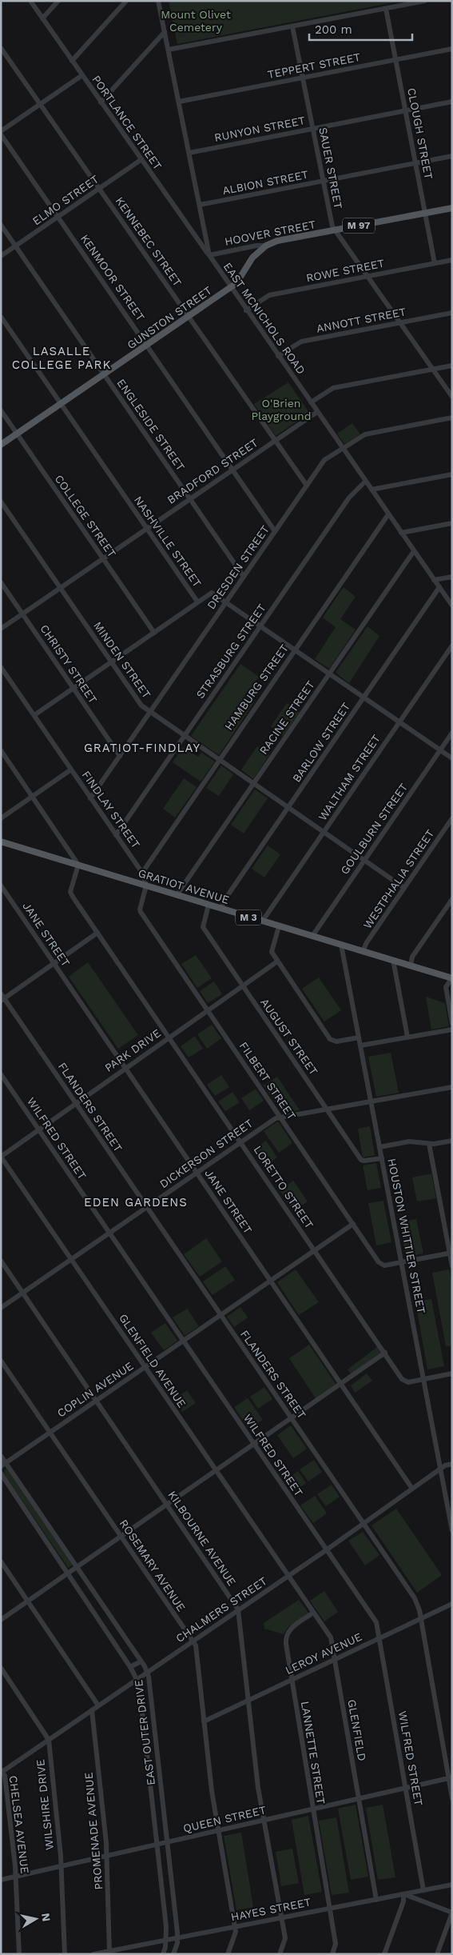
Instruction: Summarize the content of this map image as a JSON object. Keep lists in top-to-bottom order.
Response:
{
  "streets": {
    "main road": [
      "M 97",
      "HOOVER STREET",
      "GUNSTON STREET",
      "GRATIOT AVENUE",
      "M 3"
    ],
    "street": [
      "TEPPERT STREET",
      "PORTLANCE STREET",
      "RUNYON STREET",
      "CLOUGH STREET",
      "SAUER STREET",
      "ALBION STREET",
      "ELMO STREET",
      "KENNEBEC STREET",
      "ROWE STREET",
      "KENMOOR STREET",
      "EAST MCNICHOLS ROAD",
      "ANNOTT STREET",
      "ENGLESIDE STREET",
      "BRADFORD STREET",
      "COLLEGE STREET",
      "NASHVILLE STREET",
      "DRESDEN STREET",
      "STRASBURG STREET",
      "MINDEN STREET",
      "CHRISTY STREET",
      "HAMBURG STREET",
      "RACINE STREET",
      "BARLOW STREET",
      "WALTHAM STREET",
      "FINDLAY STREET",
      "GOULBURN STREET",
      "WESTPHALIA STREET",
      "JANE STREET",
      "AUGUST STREET",
      "PARK DRIVE",
      "FILBERT STREET",
      "FLANDERS STREET",
      "WILFRED STREET",
      "DICKERSON STREET",
      "LORETTO STREET",
      "HOUSTON WHITTIER STREET",
      "GLENFIELD AVENUE",
      "COPLIN AVENUE",
      "KILBOURNE AVENUE",
      "ROSEMARY AVENUE",
      "CHALMERS STREET",
      "LEROY AVENUE",
      "GLENFIELD",
      "EAST OUTER DRIVE",
      "LANNETTE STREET",
      "WILSHIRE DRIVE",
      "QUEEN STREET",
      "CHELSEA AVENUE",
      "PROMENADE AVENUE",
      "HAYES STREET"
    ]
  },
  "crossings": [
    ["TEPPERT STREET", "CLOUGH STREET"],
    ["TEPPERT STREET", "SAUER STREET"],
    ["TEPPERT STREET", "EAST MCNICHOLS ROAD"],
    ["PORTLANCE STREET", "ELMO STREET"],
    ["PORTLANCE STREET", "HOOVER STREET"],
    ["PORTLANCE STREET", "EAST MCNICHOLS ROAD"],
    ["RUNYON STREET", "CLOUGH STREET"],
    ["RUNYON STREET", "SAUER STREET"],
    ["RUNYON STREET", "EAST MCNICHOLS ROAD"],
    ["CLOUGH STREET", "ALBION STREET"],
    ["CLOUGH STREET", "HOOVER STREET"],
    ["CLOUGH STREET", "ROWE STREET"],
    ["SAUER STREET", "ALBION STREET"],
    ["SAUER STREET", "HOOVER STREET"],
    ["SAUER STREET", "ROWE STREET"],
    ["SAUER STREET", "ANNOTT STREET"],
    ["ALBION STREET", "EAST MCNICHOLS ROAD"],
    ["ELMO STREET", "KENNEBEC STREET"],
    ["ELMO STREET", "KENMOOR STREET"],
    ["ELMO STREET", "ENGLESIDE STREET"],
    ["M 97", "HOOVER STREET"],
    ["M 97", "GUNSTON STREET"],
    ["M 97", "EAST MCNICHOLS ROAD"],
    ["HOOVER STREET", "EAST MCNICHOLS ROAD"],
    ["KENNEBEC STREET", "GUNSTON STREET"],
    ["KENNEBEC STREET", "BRADFORD STREET"],
    ["KENNEBEC STREET", "DRESDEN STREET"],
    ["ROWE STREET", "EAST MCNICHOLS ROAD"],
    ["KENMOOR STREET", "GUNSTON STREET"],
    ["KENMOOR STREET", "BRADFORD STREET"],
    ["KENMOOR STREET", "DRESDEN STREET"],
    ["GUNSTON STREET", "EAST MCNICHOLS ROAD"],
    ["GUNSTON STREET", "ENGLESIDE STREET"],
    ["GUNSTON STREET", "COLLEGE STREET"],
    ["GUNSTON STREET", "NASHVILLE STREET"],
    ["EAST MCNICHOLS ROAD", "ANNOTT STREET"],
    ["EAST MCNICHOLS ROAD", "BRADFORD STREET"],
    ["EAST MCNICHOLS ROAD", "DRESDEN STREET"],
    ["EAST MCNICHOLS ROAD", "STRASBURG STREET"],
    ["EAST MCNICHOLS ROAD", "HAMBURG STREET"],
    ["EAST MCNICHOLS ROAD", "RACINE STREET"],
    ["EAST MCNICHOLS ROAD", "BARLOW STREET"],
    ["ENGLESIDE STREET", "BRADFORD STREET"],
    ["ENGLESIDE STREET", "DRESDEN STREET"],
    ["BRADFORD STREET", "COLLEGE STREET"],
    ["BRADFORD STREET", "NASHVILLE STREET"],
    ["BRADFORD STREET", "MINDEN STREET"],
    ["BRADFORD STREET", "CHRISTY STREET"],
    ["NASHVILLE STREET", "DRESDEN STREET"],
    ["NASHVILLE STREET", "STRASBURG STREET"],
    ["NASHVILLE STREET", "HAMBURG STREET"],
    ["NASHVILLE STREET", "RACINE STREET"],
    ["NASHVILLE STREET", "BARLOW STREET"],
    ["NASHVILLE STREET", "WALTHAM STREET"],
    ["NASHVILLE STREET", "GOULBURN STREET"],
    ["DRESDEN STREET", "MINDEN STREET"],
    ["DRESDEN STREET", "CHRISTY STREET"],
    ["DRESDEN STREET", "FINDLAY STREET"],
    ["STRASBURG STREET", "MINDEN STREET"],
    ["STRASBURG STREET", "FINDLAY STREET"],
    ["MINDEN STREET", "HAMBURG STREET"],
    ["MINDEN STREET", "RACINE STREET"],
    ["MINDEN STREET", "BARLOW STREET"],
    ["MINDEN STREET", "WALTHAM STREET"],
    ["MINDEN STREET", "GOULBURN STREET"],
    ["MINDEN STREET", "WESTPHALIA STREET"],
    ["HAMBURG STREET", "FINDLAY STREET"],
    ["RACINE STREET", "GRATIOT AVENUE"],
    ["BARLOW STREET", "GRATIOT AVENUE"],
    ["WALTHAM STREET", "GRATIOT AVENUE"],
    ["FINDLAY STREET", "GRATIOT AVENUE"],
    ["FINDLAY STREET", "FILBERT STREET"],
    ["GOULBURN STREET", "GRATIOT AVENUE"],
    ["WESTPHALIA STREET", "GRATIOT AVENUE"],
    ["GRATIOT AVENUE", "AUGUST STREET"],
    ["GRATIOT AVENUE", "FILBERT STREET"],
    ["GRATIOT AVENUE", "LORETTO STREET"],
    ["GRATIOT AVENUE", "HOUSTON WHITTIER STREET"],
    ["JANE STREET", "PARK DRIVE"],
    ["JANE STREET", "DICKERSON STREET"],
    ["JANE STREET", "COPLIN AVENUE"],
    ["JANE STREET", "CHALMERS STREET"],
    ["AUGUST STREET", "PARK DRIVE"],
    ["AUGUST STREET", "DICKERSON STREET"],
    ["AUGUST STREET", "HOUSTON WHITTIER STREET"],
    ["PARK DRIVE", "FILBERT STREET"],
    ["PARK DRIVE", "FLANDERS STREET"],
    ["PARK DRIVE", "WILFRED STREET"],
    ["PARK DRIVE", "LORETTO STREET"],
    ["PARK DRIVE", "GLENFIELD AVENUE"],
    ["FILBERT STREET", "DICKERSON STREET"],
    ["FILBERT STREET", "HOUSTON WHITTIER STREET"],
    ["FLANDERS STREET", "DICKERSON STREET"],
    ["FLANDERS STREET", "COPLIN AVENUE"],
    ["FLANDERS STREET", "CHALMERS STREET"],
    ["FLANDERS STREET", "LEROY AVENUE"],
    ["FLANDERS STREET", "QUEEN STREET"],
    ["WILFRED STREET", "DICKERSON STREET"],
    ["WILFRED STREET", "COPLIN AVENUE"],
    ["WILFRED STREET", "CHALMERS STREET"],
    ["WILFRED STREET", "LEROY AVENUE"],
    ["WILFRED STREET", "QUEEN STREET"],
    ["WILFRED STREET", "HAYES STREET"],
    ["DICKERSON STREET", "LORETTO STREET"],
    ["DICKERSON STREET", "HOUSTON WHITTIER STREET"],
    ["DICKERSON STREET", "GLENFIELD AVENUE"],
    ["DICKERSON STREET", "KILBOURNE AVENUE"],
    ["LORETTO STREET", "HOUSTON WHITTIER STREET"],
    ["HOUSTON WHITTIER STREET", "CHALMERS STREET"],
    ["GLENFIELD AVENUE", "COPLIN AVENUE"],
    ["GLENFIELD AVENUE", "CHALMERS STREET"],
    ["GLENFIELD AVENUE", "GLENFIELD"],
    ["COPLIN AVENUE", "KILBOURNE AVENUE"],
    ["COPLIN AVENUE", "ROSEMARY AVENUE"],
    ["COPLIN AVENUE", "EAST OUTER DRIVE"],
    ["KILBOURNE AVENUE", "CHALMERS STREET"],
    ["KILBOURNE AVENUE", "LEROY AVENUE"],
    ["KILBOURNE AVENUE", "QUEEN STREET"],
    ["KILBOURNE AVENUE", "HAYES STREET"],
    ["ROSEMARY AVENUE", "CHALMERS STREET"],
    ["ROSEMARY AVENUE", "LEROY AVENUE"],
    ["ROSEMARY AVENUE", "QUEEN STREET"],
    ["ROSEMARY AVENUE", "HAYES STREET"],
    ["CHALMERS STREET", "GLENFIELD"],
    ["CHALMERS STREET", "EAST OUTER DRIVE"],
    ["CHALMERS STREET", "WILSHIRE DRIVE"],
    ["CHALMERS STREET", "CHELSEA AVENUE"],
    ["CHALMERS STREET", "PROMENADE AVENUE"],
    ["LEROY AVENUE", "GLENFIELD"],
    ["LEROY AVENUE", "LANNETTE STREET"],
    ["GLENFIELD", "LANNETTE STREET"],
    ["GLENFIELD", "QUEEN STREET"],
    ["GLENFIELD", "HAYES STREET"],
    ["EAST OUTER DRIVE", "QUEEN STREET"],
    ["EAST OUTER DRIVE", "HAYES STREET"],
    ["LANNETTE STREET", "QUEEN STREET"],
    ["LANNETTE STREET", "HAYES STREET"],
    ["WILSHIRE DRIVE", "QUEEN STREET"],
    ["QUEEN STREET", "CHELSEA AVENUE"],
    ["QUEEN STREET", "PROMENADE AVENUE"],
    ["PROMENADE AVENUE", "HAYES STREET"]
  ],
  "districts": ["LASALLE COLLEGE PARK", "GRATIOT-FINDLAY", "EDEN GARDENS"],
  "parks": ["Mount Olivet Cemetery", "O'Brien Playground"],
  "scale_bar": "200 m",
  "north": "right"
}
